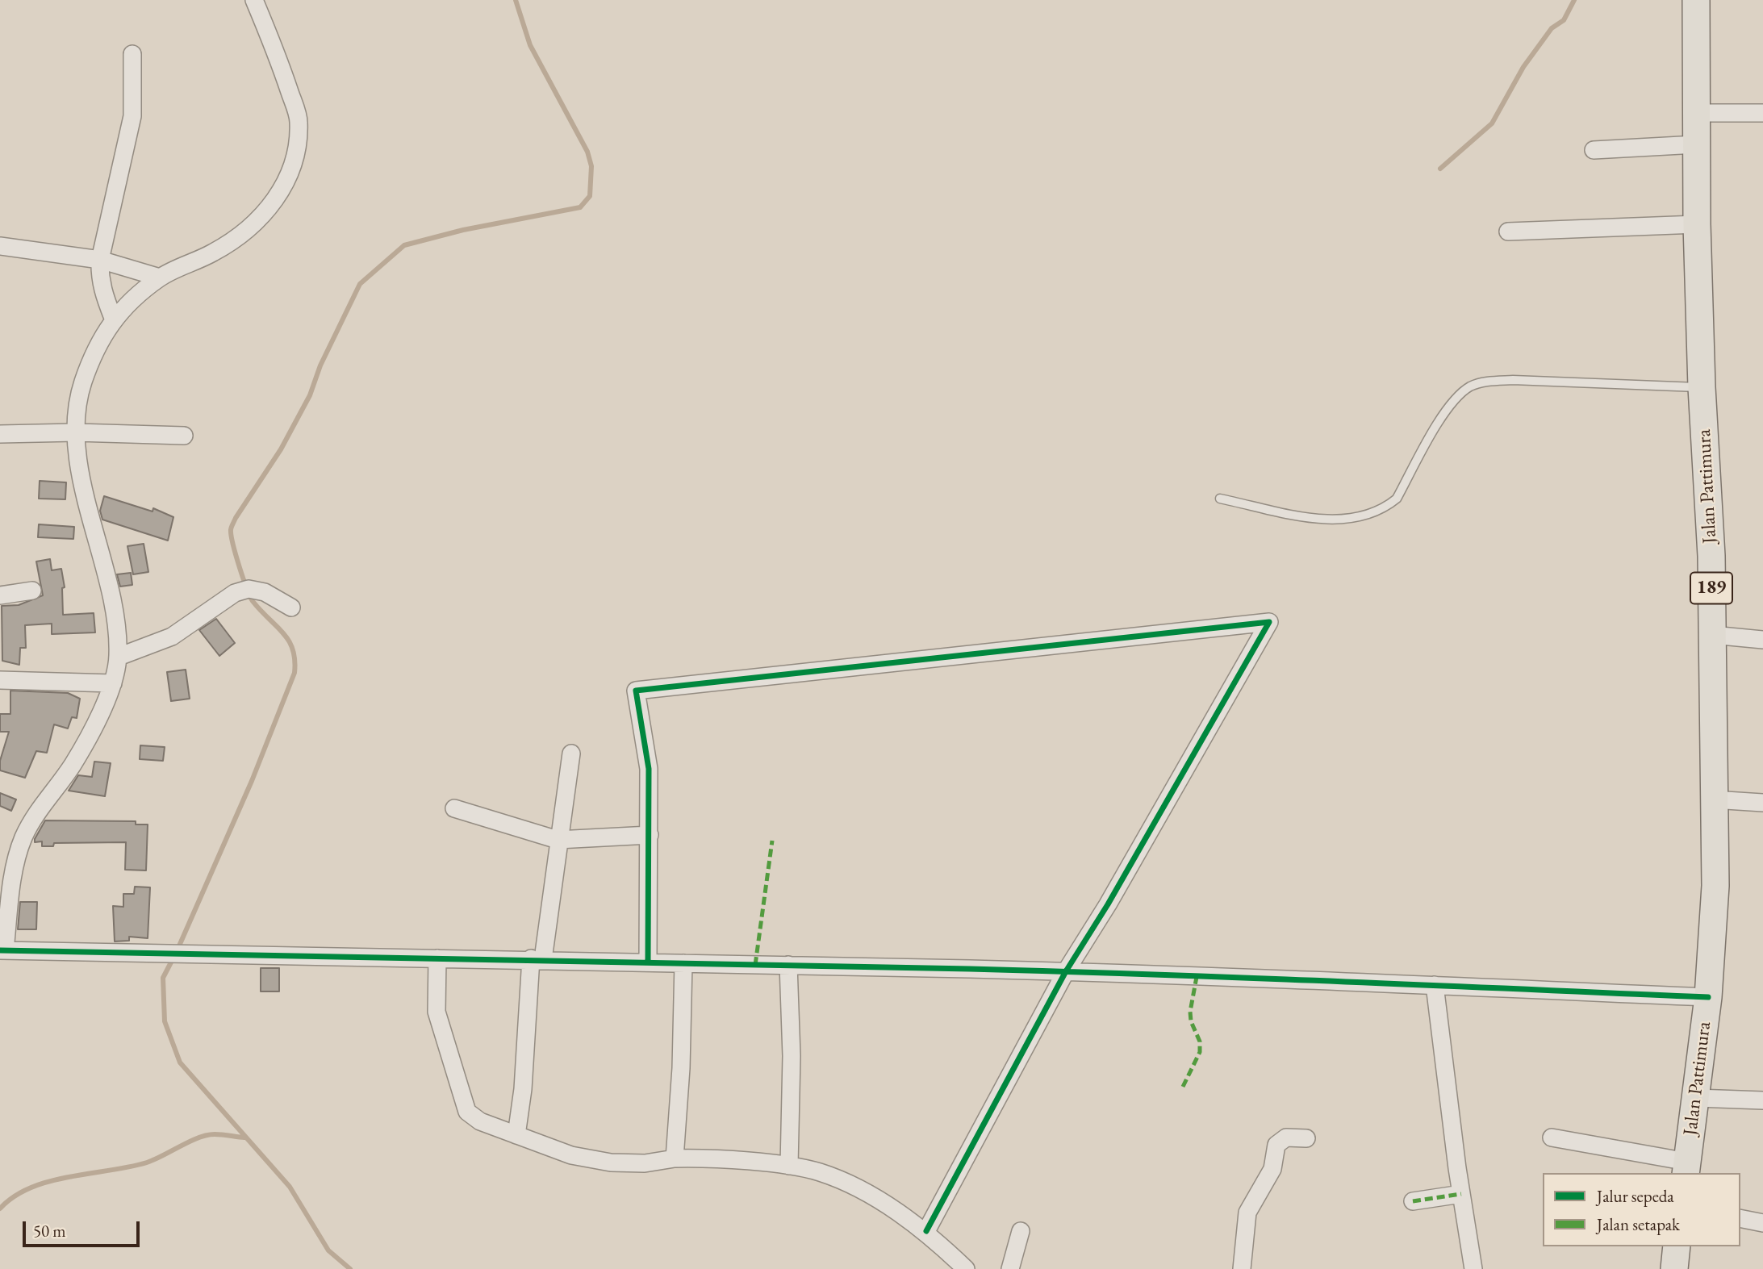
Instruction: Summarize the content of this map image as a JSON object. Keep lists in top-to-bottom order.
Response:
{
  "streets": {
    "main road": ["Jalan Pattimura", "189"]
  },
  "legend": ["Jalur sepeda", "Jalan setapak"],
  "scale_bar": "50 m"
}
